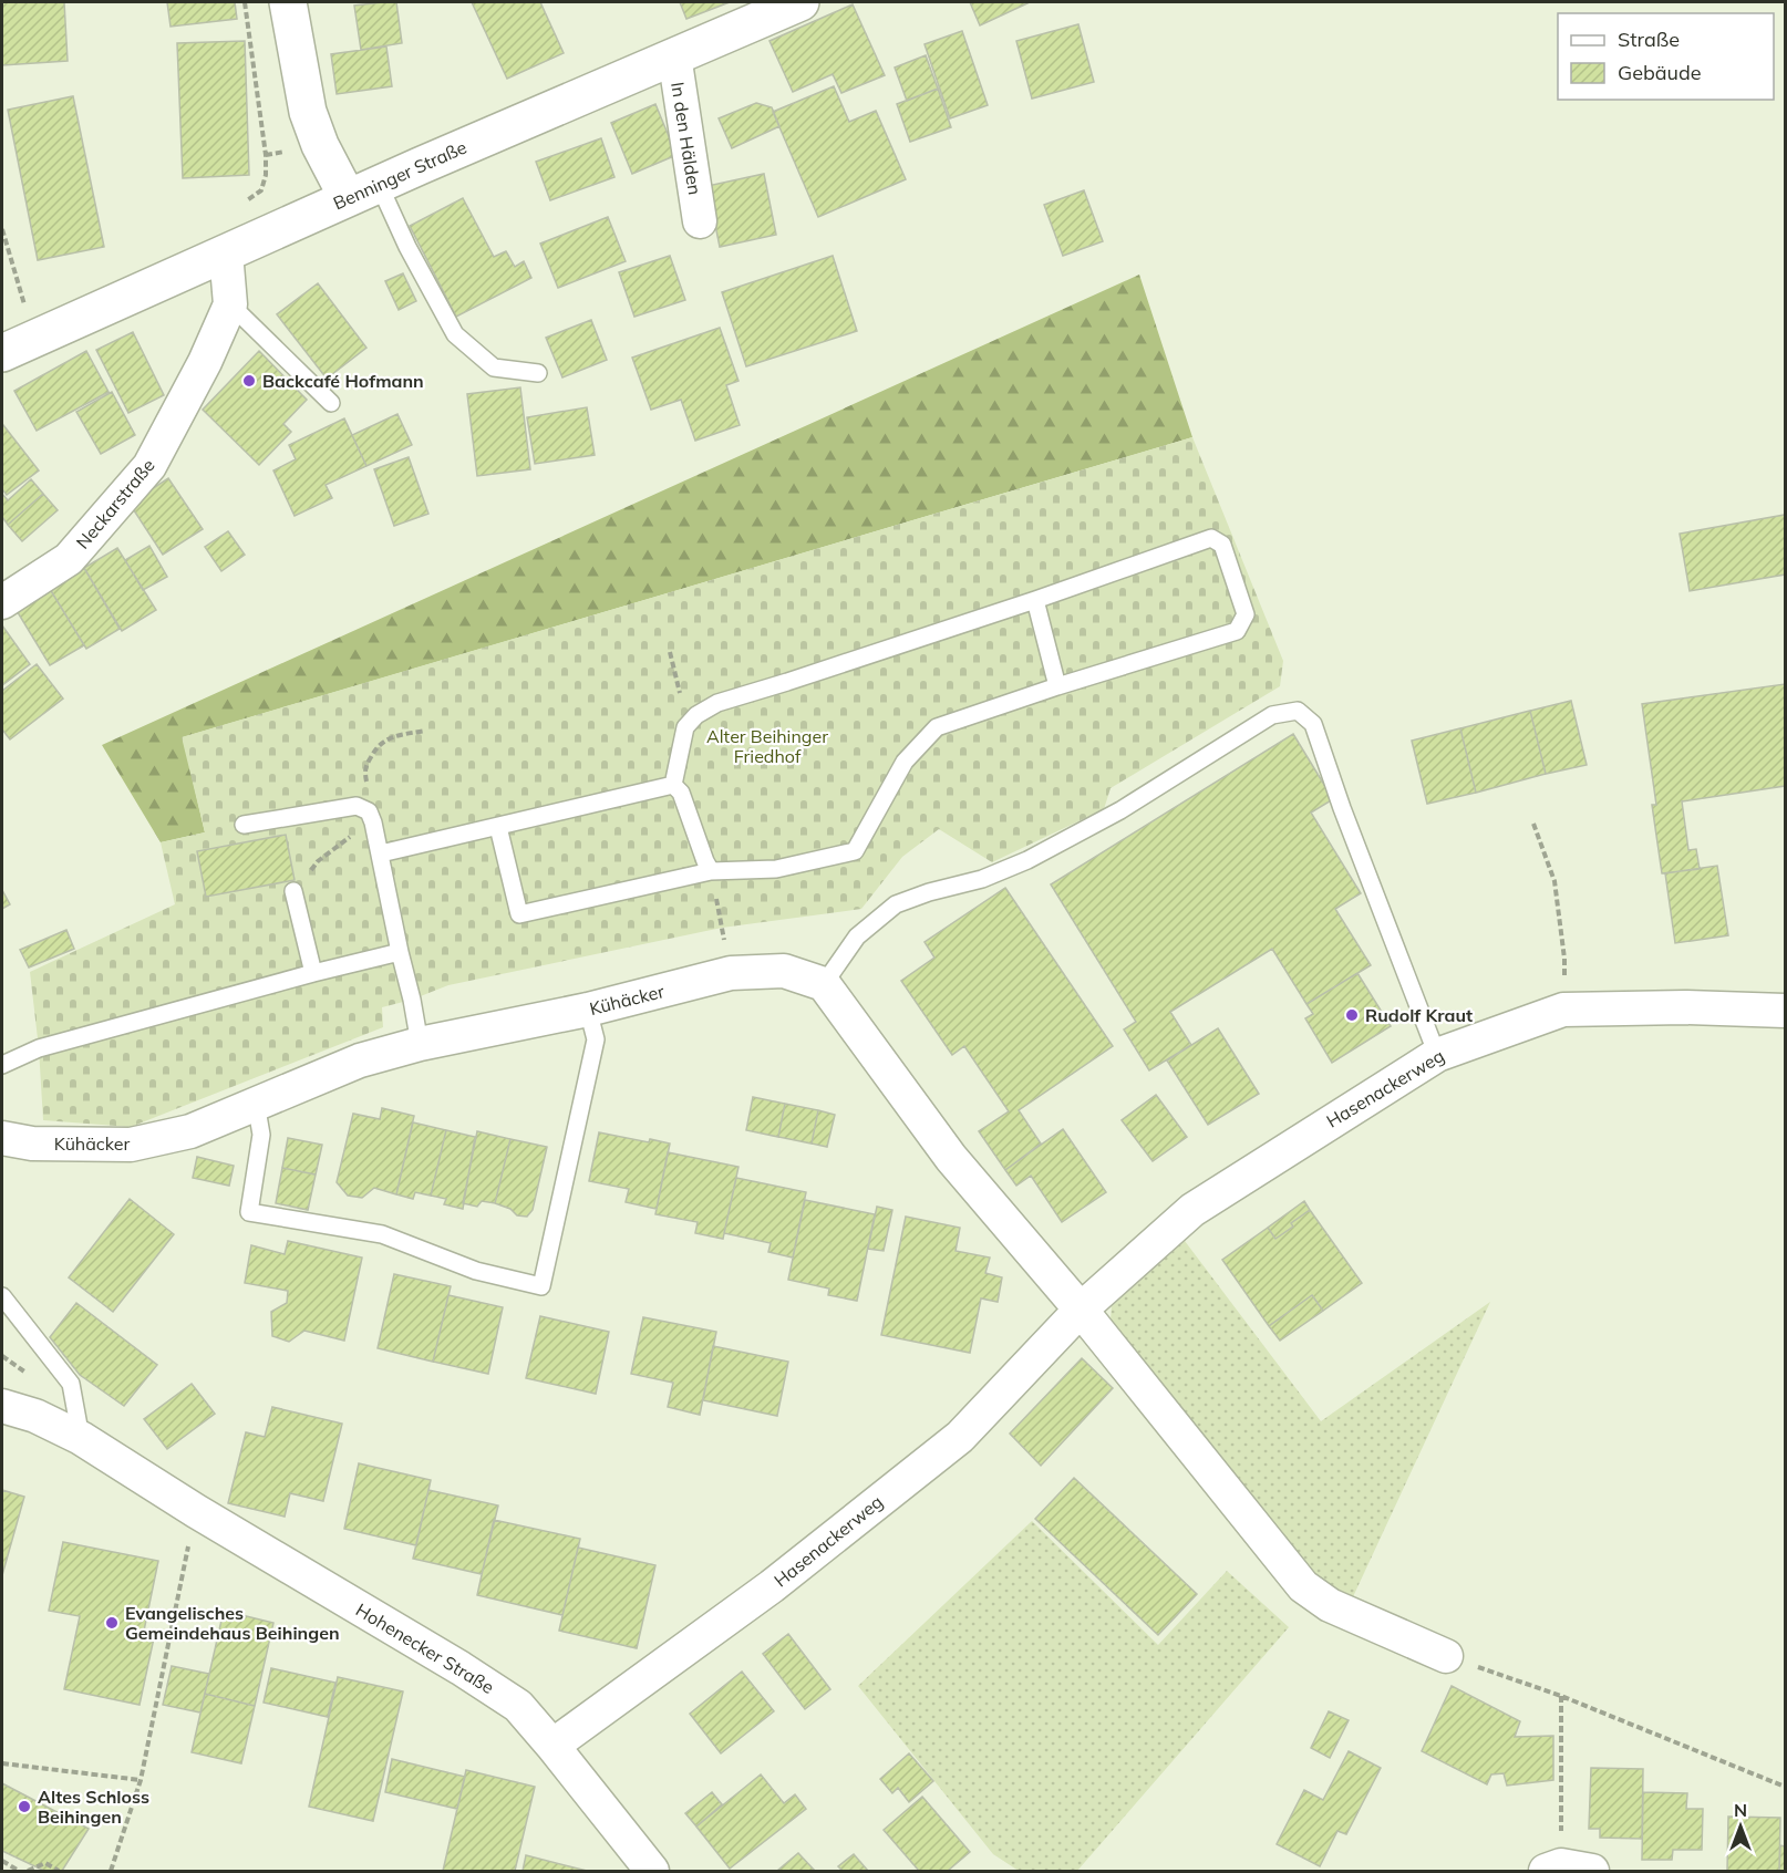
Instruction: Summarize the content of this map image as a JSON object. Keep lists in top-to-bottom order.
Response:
{
  "streets": {
    "main road": ["Benninger Straße"],
    "street": [
      "In den Hälden",
      "Neckarstraße",
      "Kühäcker",
      "Hasenackerweg",
      "Hohenecker Straße"
    ]
  },
  "crossings": [
    ["In den Hälden", "Benninger Straße"],
    ["Benninger Straße", "Neckarstraße"],
    ["Hasenackerweg", "Hohenecker Straße"]
  ],
  "parks": ["Alter Beihinger Friedhof"],
  "places": [
    "Backcafé Hofmann",
    "Rudolf Kraut",
    "Evangelisches Gemeindehaus Beihingen",
    "Altes Schloss Beihingen"
  ],
  "legend": ["Straße", "Gebäude"],
  "north": "top"
}
